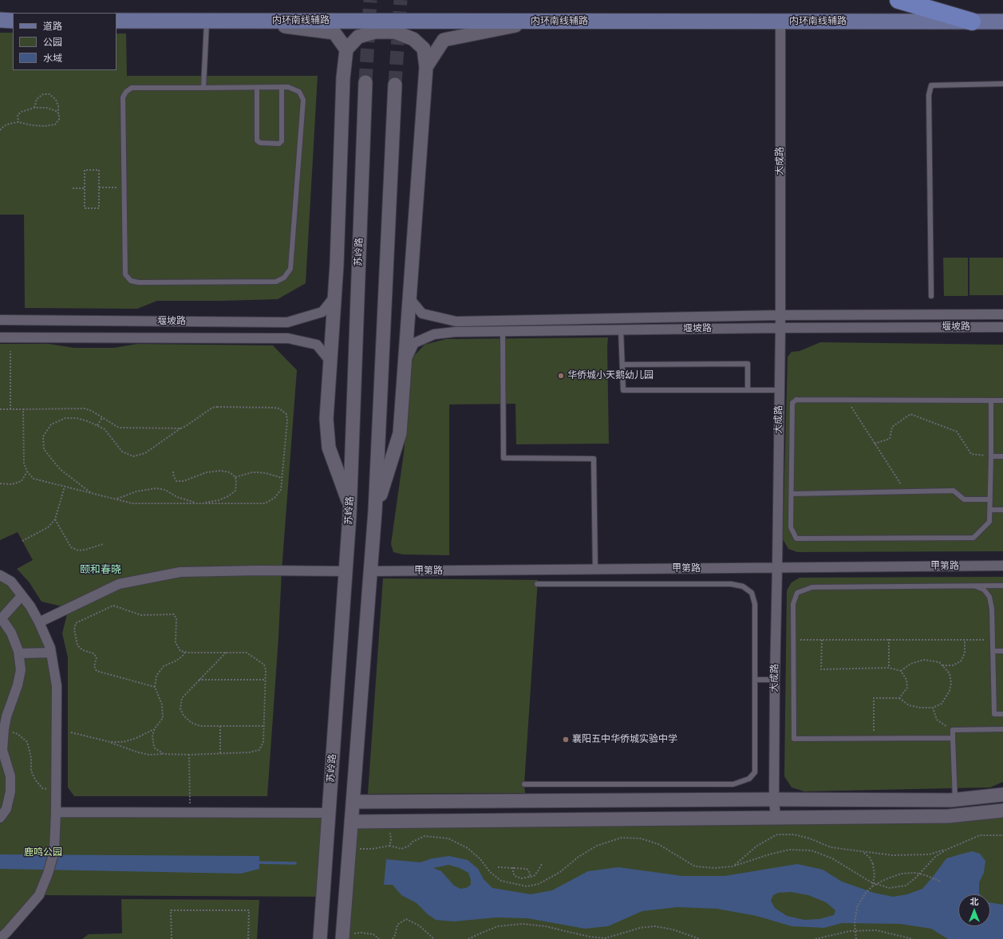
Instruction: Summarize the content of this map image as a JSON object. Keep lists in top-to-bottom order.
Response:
{
  "streets": {
    "main road": ["内环南线辅路", "苏岭路"],
    "street": ["大成路", "堰坡路", "甲第路"]
  },
  "crossings": [
    ["内环南线辅路", "大成路"],
    ["大成路", "堰坡路"],
    ["大成路", "甲第路"]
  ],
  "districts": ["颐和春晓"],
  "parks": ["鹿鸣公园"],
  "places": ["华侨城小天鹅幼儿园", "襄阳五中华侨城实验中学"],
  "legend": ["道路", "公园", "水域"],
  "north": "top"
}
